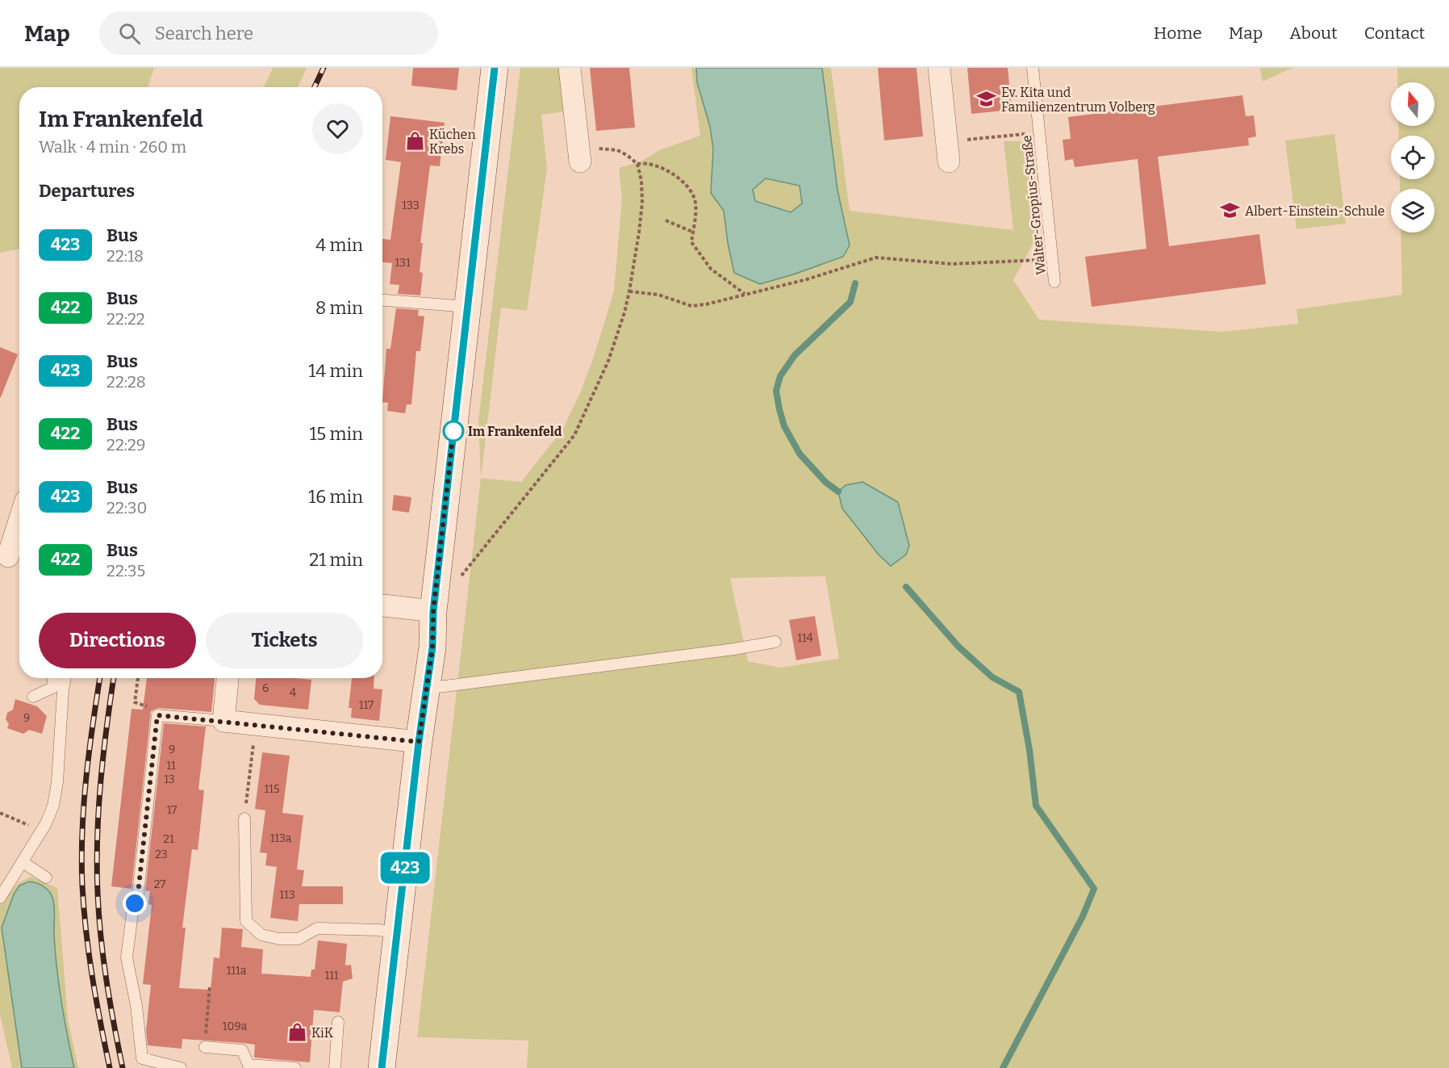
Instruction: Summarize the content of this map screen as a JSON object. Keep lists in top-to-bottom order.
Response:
{
  "streets": {
    "lane": ["Walter-Gropius-Straße"]
  },
  "places": {
    "school or university": ["Ev. Kita und Familienzentrum Volberg", "Albert-Einstein-Schule"],
    "shop": ["Küchen Krebs", "KiK"],
    "other": ["Im Frankenfeld"]
  },
  "lines": ["bus line 423"],
  "house_numbers": [
    "133",
    "131",
    "114",
    "6",
    "4",
    "117",
    "9",
    "9",
    "11",
    "13",
    "115",
    "17",
    "113a",
    "21",
    "23",
    "27",
    "113",
    "111a",
    "111",
    "109a"
  ],
  "north": "top",
  "page": {
    "header": "Map",
    "search": "Search here",
    "nav": [
      "Home",
      "Map",
      "About",
      "Contact"
    ],
    "on_map": "423",
    "heading": [
      ["Im Frankenfeld", "Walk · 4 min · 260 m"],
      "Departures"
    ],
    "list": [
      {
        "mark": "423",
        "name": "Bus",
        "note": "22:18",
        "value": "4 min"
      },
      {
        "mark": "422",
        "name": "Bus",
        "note": "22:22",
        "value": "8 min"
      },
      {
        "mark": "423",
        "name": "Bus",
        "note": "22:28",
        "value": "14 min"
      },
      {
        "mark": "422",
        "name": "Bus",
        "note": "22:29",
        "value": "15 min"
      },
      {
        "mark": "423",
        "name": "Bus",
        "note": "22:30",
        "value": "16 min"
      },
      {
        "mark": "422",
        "name": "Bus",
        "note": "22:35",
        "value": "21 min"
      }
    ],
    "buttons": ["Directions", "Tickets"]
  }
}
